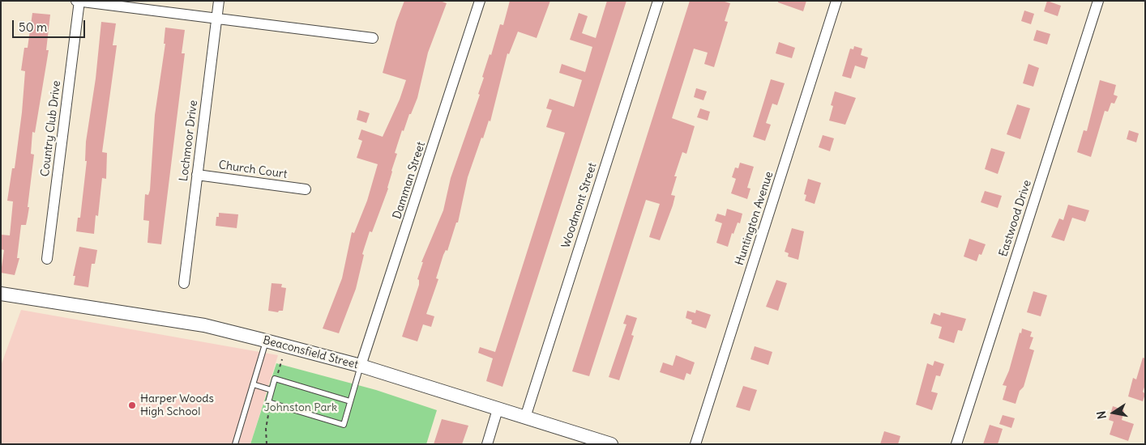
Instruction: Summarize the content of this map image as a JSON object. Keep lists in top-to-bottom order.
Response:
{
  "streets": {
    "street": [
      "Country Club Drive",
      "Lochmoor Drive",
      "Church Court",
      "Damman Street",
      "Woodmont Street",
      "Huntington Avenue",
      "Eastwood Drive",
      "Beaconsfield Street"
    ]
  },
  "crossings": [
    ["Lochmoor Drive", "Church Court"],
    ["Damman Street", "Beaconsfield Street"],
    ["Woodmont Street", "Beaconsfield Street"]
  ],
  "parks": ["Johnston Park"],
  "places": ["Harper Woods High School"],
  "scale_bar": "50 m",
  "north": "left"
}
